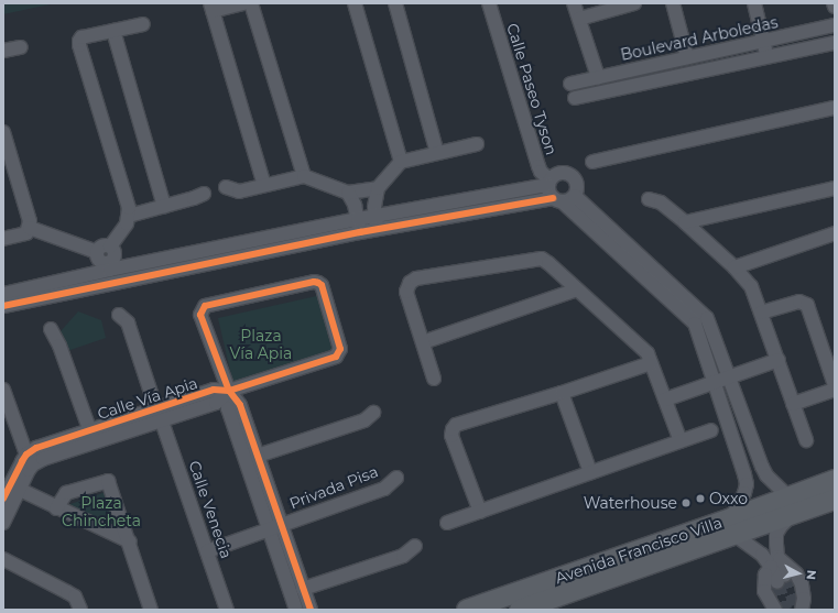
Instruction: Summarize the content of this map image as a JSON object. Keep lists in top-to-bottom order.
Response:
{
  "streets": {
    "main road": ["Avenida Francisco Villa"],
    "street": [
      "Boulevard Arboledas",
      "Calle Paseo Tyson",
      "Calle Vía Apia",
      "Privada Pisa",
      "Calle Venecia"
    ]
  },
  "crossings": [
    ["Calle Paseo Tyson", "Avenida Francisco Villa"],
    ["Calle Vía Apia", "Calle Venecia"],
    ["Privada Pisa", "Calle Venecia"]
  ],
  "parks": ["Plaza Vía Apia", "Plaza Chincheta"],
  "places": ["Oxxo", "Waterhouse"],
  "north": "right"
}
